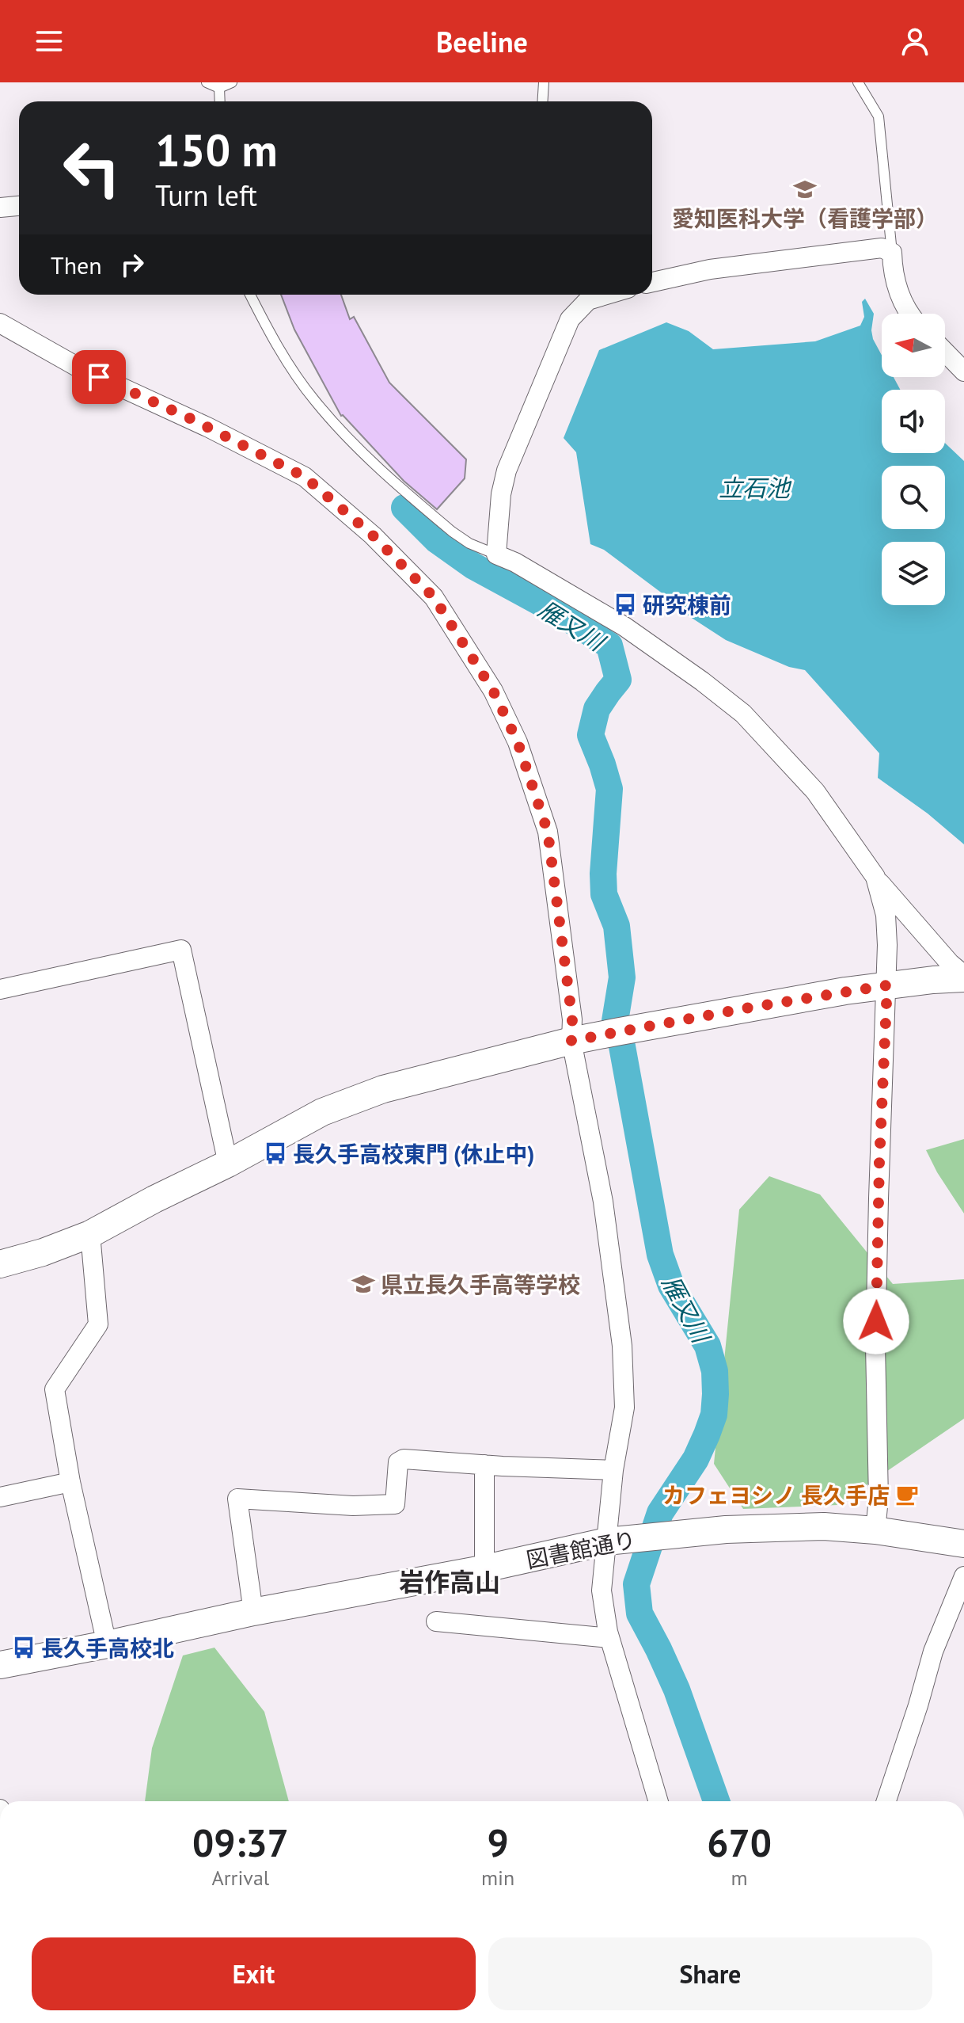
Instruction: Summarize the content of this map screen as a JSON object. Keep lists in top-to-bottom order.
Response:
{
  "streets": {
    "street": ["図書館通り"]
  },
  "districts": ["岩作高山"],
  "water": ["立石池", "雁又川"],
  "places": {
    "school or university": ["愛知医科大学（看護学部）", "県立長久手高等学校"],
    "bus stop": ["研究棟前", "長久手高校東門 (休止中)", "長久手高校北"],
    "cafe": ["カフェヨシノ 長久手店"]
  },
  "north": "left",
  "page": {
    "header": "Beeline",
    "turn": ["150 m", "Turn left"],
    "then": "Then",
    "eta": [
      "09:37",
      "Arrival",
      "9",
      "min",
      "670",
      "m"
    ],
    "buttons": ["Exit", "Share"]
  }
}
